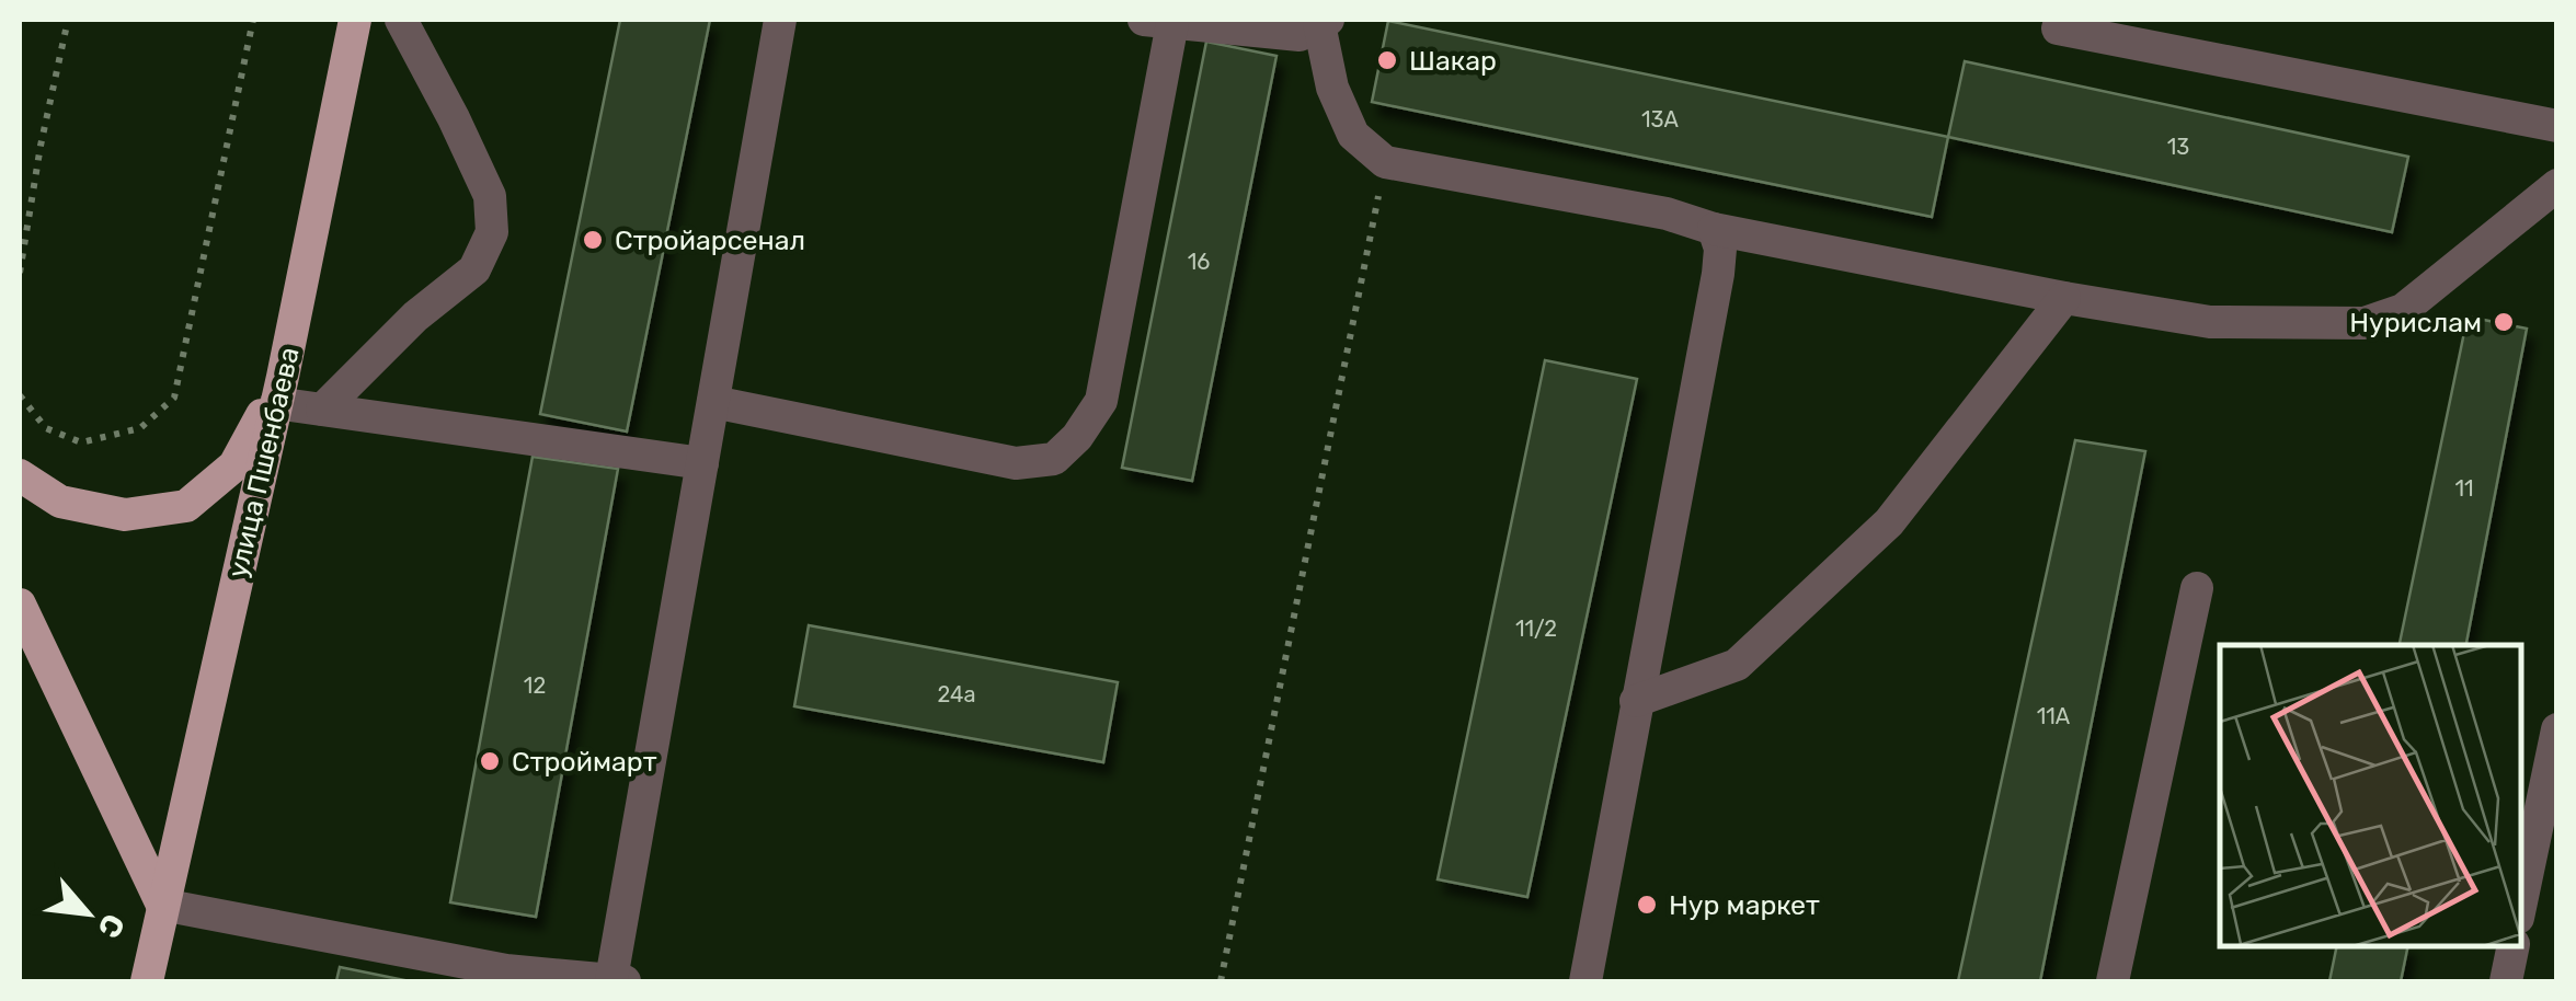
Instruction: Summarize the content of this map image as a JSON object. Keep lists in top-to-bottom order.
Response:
{
  "streets": {
    "main road": ["улица Пшенбаева"]
  },
  "places": [
    "Шакар",
    "Стройарсенал",
    "Нурислам",
    "Строймарт",
    "Нур маркет"
  ],
  "house_numbers": [
    "13А",
    "13",
    "16",
    "11",
    "11/2",
    "12",
    "24а",
    "11А"
  ],
  "north": "bottom right"
}
